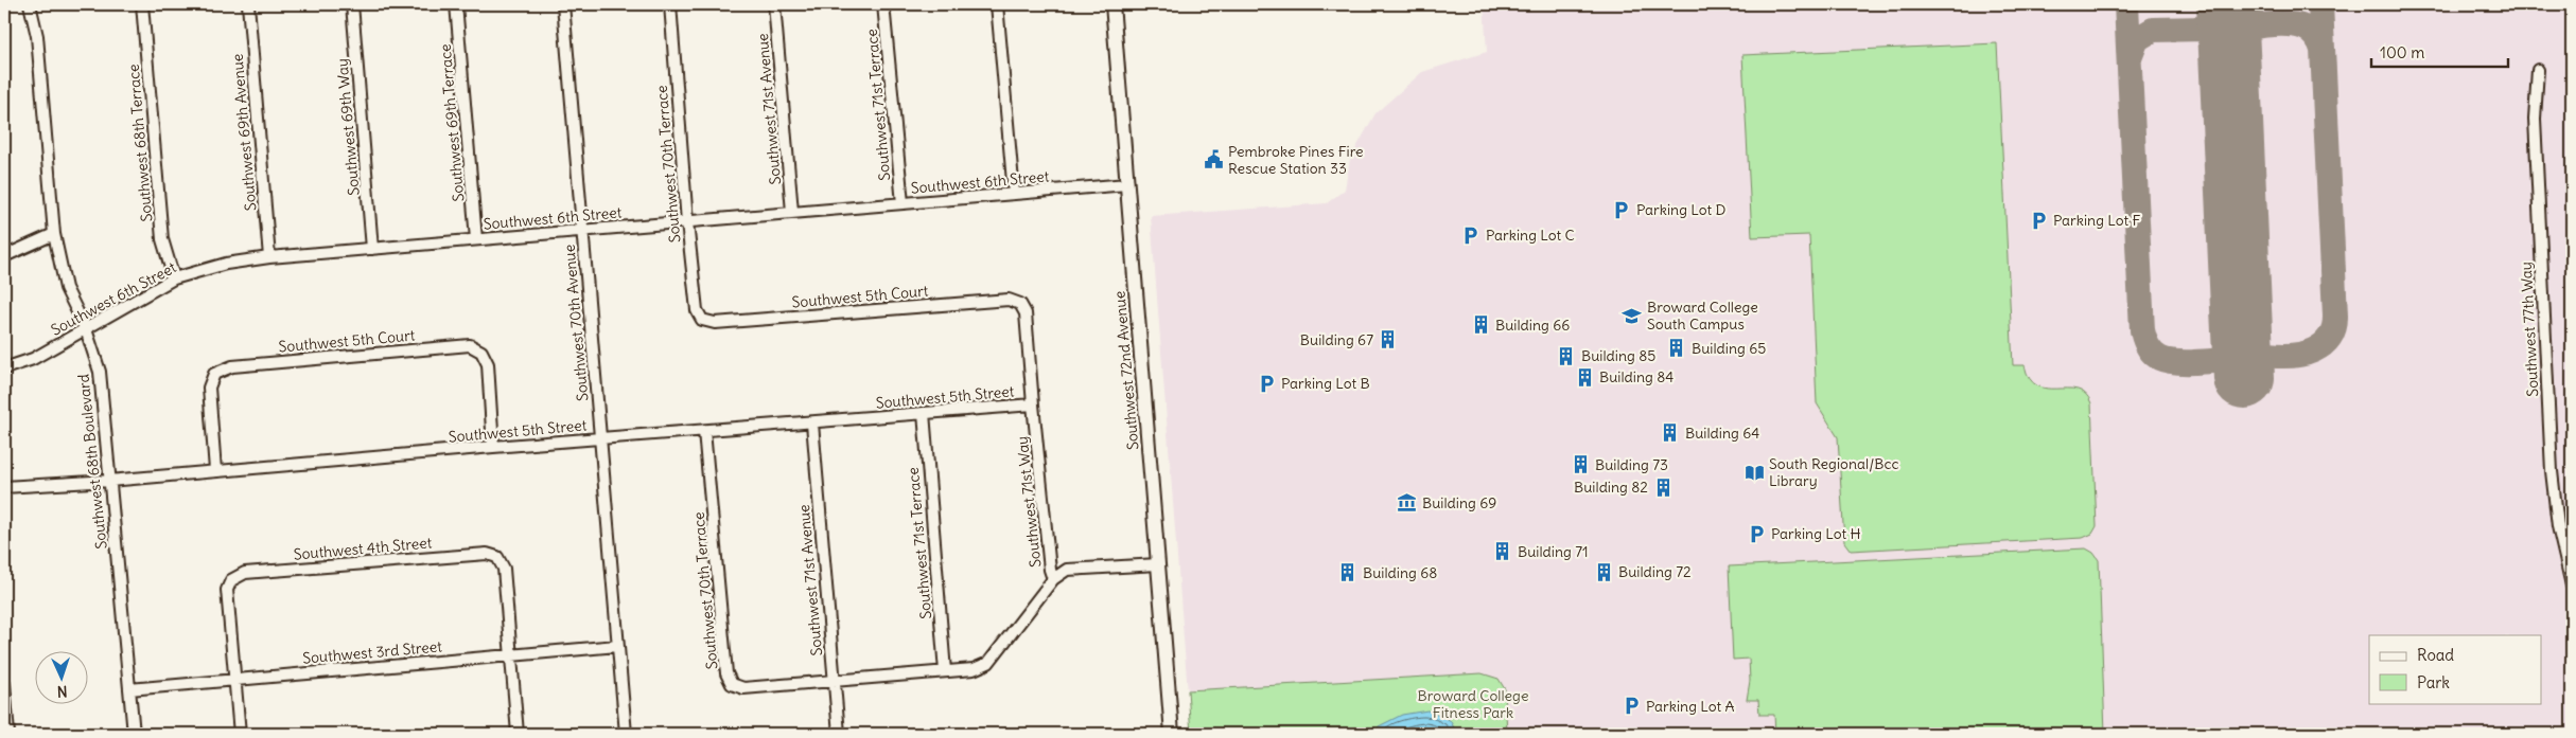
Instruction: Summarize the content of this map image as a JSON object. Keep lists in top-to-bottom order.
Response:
{
  "streets": {
    "street": [
      "Southwest 71st Terrace",
      "Southwest 71st Avenue",
      "Southwest 69th Terrace",
      "Southwest 69th Way",
      "Southwest 69th Avenue",
      "Southwest 68th Terrace",
      "Southwest 70th Terrace",
      "Southwest 6th Street",
      "Southwest 5th Court",
      "Southwest 70th Avenue",
      "Southwest 77th Way",
      "Southwest 72nd Avenue",
      "Southwest 5th Street",
      "Southwest 68th Boulevard",
      "Southwest 71st Way",
      "Southwest 4th Street",
      "Southwest 3rd Street"
    ]
  },
  "crossings": [
    ["Southwest 71st Terrace", "Southwest 6th Street"],
    ["Southwest 71st Terrace", "Southwest 5th Street"],
    ["Southwest 71st Terrace", "Southwest 71st Way"],
    ["Southwest 71st Avenue", "Southwest 6th Street"],
    ["Southwest 71st Avenue", "Southwest 5th Street"],
    ["Southwest 71st Avenue", "Southwest 71st Way"],
    ["Southwest 69th Terrace", "Southwest 6th Street"],
    ["Southwest 69th Way", "Southwest 6th Street"],
    ["Southwest 69th Avenue", "Southwest 6th Street"],
    ["Southwest 68th Terrace", "Southwest 6th Street"],
    ["Southwest 70th Terrace", "Southwest 6th Street"],
    ["Southwest 70th Terrace", "Southwest 5th Court"],
    ["Southwest 70th Terrace", "Southwest 5th Street"],
    ["Southwest 70th Terrace", "Southwest 71st Way"],
    ["Southwest 6th Street", "Southwest 70th Avenue"],
    ["Southwest 6th Street", "Southwest 72nd Avenue"],
    ["Southwest 6th Street", "Southwest 68th Boulevard"],
    ["Southwest 5th Court", "Southwest 5th Street"],
    ["Southwest 5th Court", "Southwest 71st Way"],
    ["Southwest 70th Avenue", "Southwest 5th Street"],
    ["Southwest 70th Avenue", "Southwest 3rd Street"],
    ["Southwest 5th Street", "Southwest 68th Boulevard"],
    ["Southwest 5th Street", "Southwest 71st Way"],
    ["Southwest 68th Boulevard", "Southwest 3rd Street"],
    ["Southwest 4th Street", "Southwest 3rd Street"]
  ],
  "parks": ["Broward College Fitness Park"],
  "places": {
    "public building": ["Pembroke Pines Fire Rescue Station 33"],
    "parking": [
      "Parking Lot D",
      "Parking Lot F",
      "Parking Lot C",
      "Parking Lot B",
      "Parking Lot H",
      "Parking Lot A"
    ],
    "school or university": ["Broward College South Campus"],
    "building": [
      "Building 66",
      "Building 67",
      "Building 65",
      "Building 85",
      "Building 84",
      "Building 64",
      "Building 73",
      "Building 82",
      "Building 71",
      "Building 72",
      "Building 68"
    ],
    "library": ["South Regional/Bcc Library"],
    "museum": ["Building 69"]
  },
  "legend": ["Road", "Park"],
  "scale_bar": "100 m",
  "north": "bottom"
}
